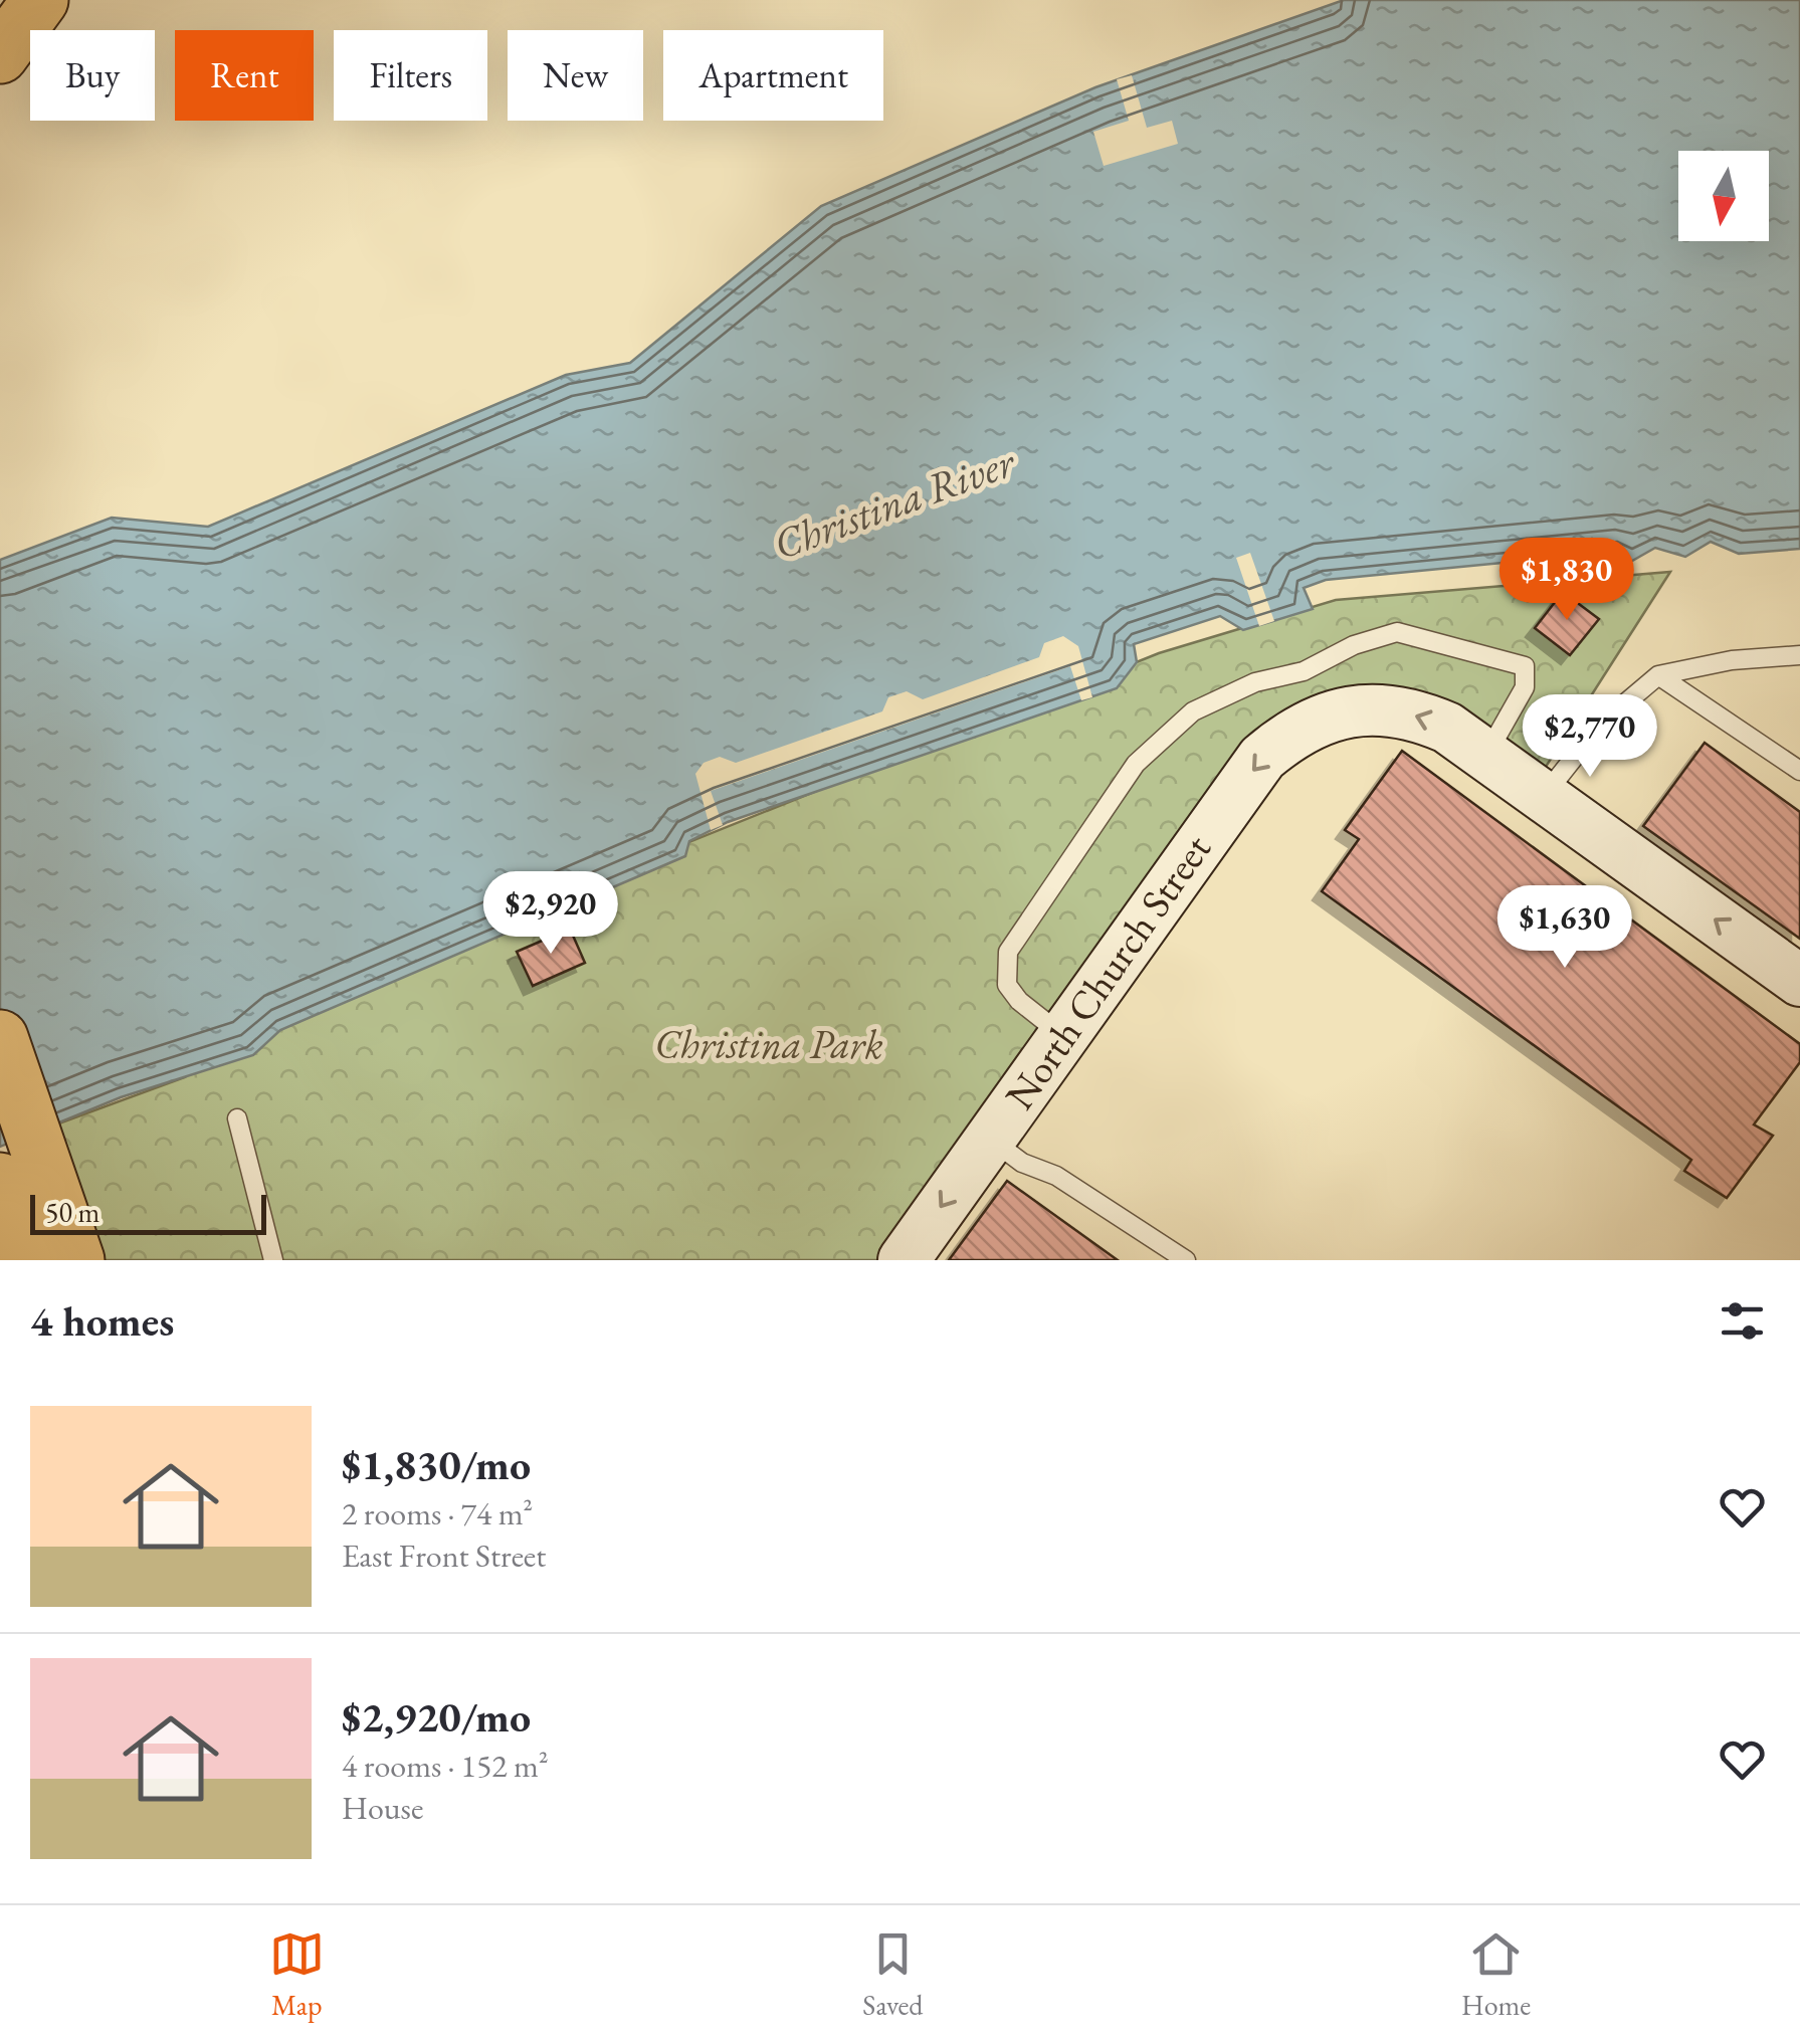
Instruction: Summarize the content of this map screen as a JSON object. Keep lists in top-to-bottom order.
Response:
{
  "streets": {
    "street": ["North Church Street"]
  },
  "one_way": ["North Church Street"],
  "water": ["Christina River"],
  "parks": ["Christina Park"],
  "scale_bar": "50 m",
  "north": "bottom",
  "page": {
    "chip": [
      "Buy",
      "Rent",
      "Filters",
      "New",
      "Apartment"
    ],
    "price": [
      "$1,830",
      "$2,770",
      "$2,920",
      "$1,630"
    ],
    "scale": "50 m",
    "heading": "4 homes",
    "list": [
      {
        "name": "$1,830/mo",
        "note": "2 rooms · 74 m² · East Front Street"
      },
      {
        "name": "$2,920/mo",
        "note": "4 rooms · 152 m² · House"
      }
    ],
    "tabs": ["Map", "Saved", "Home"]
  }
}
